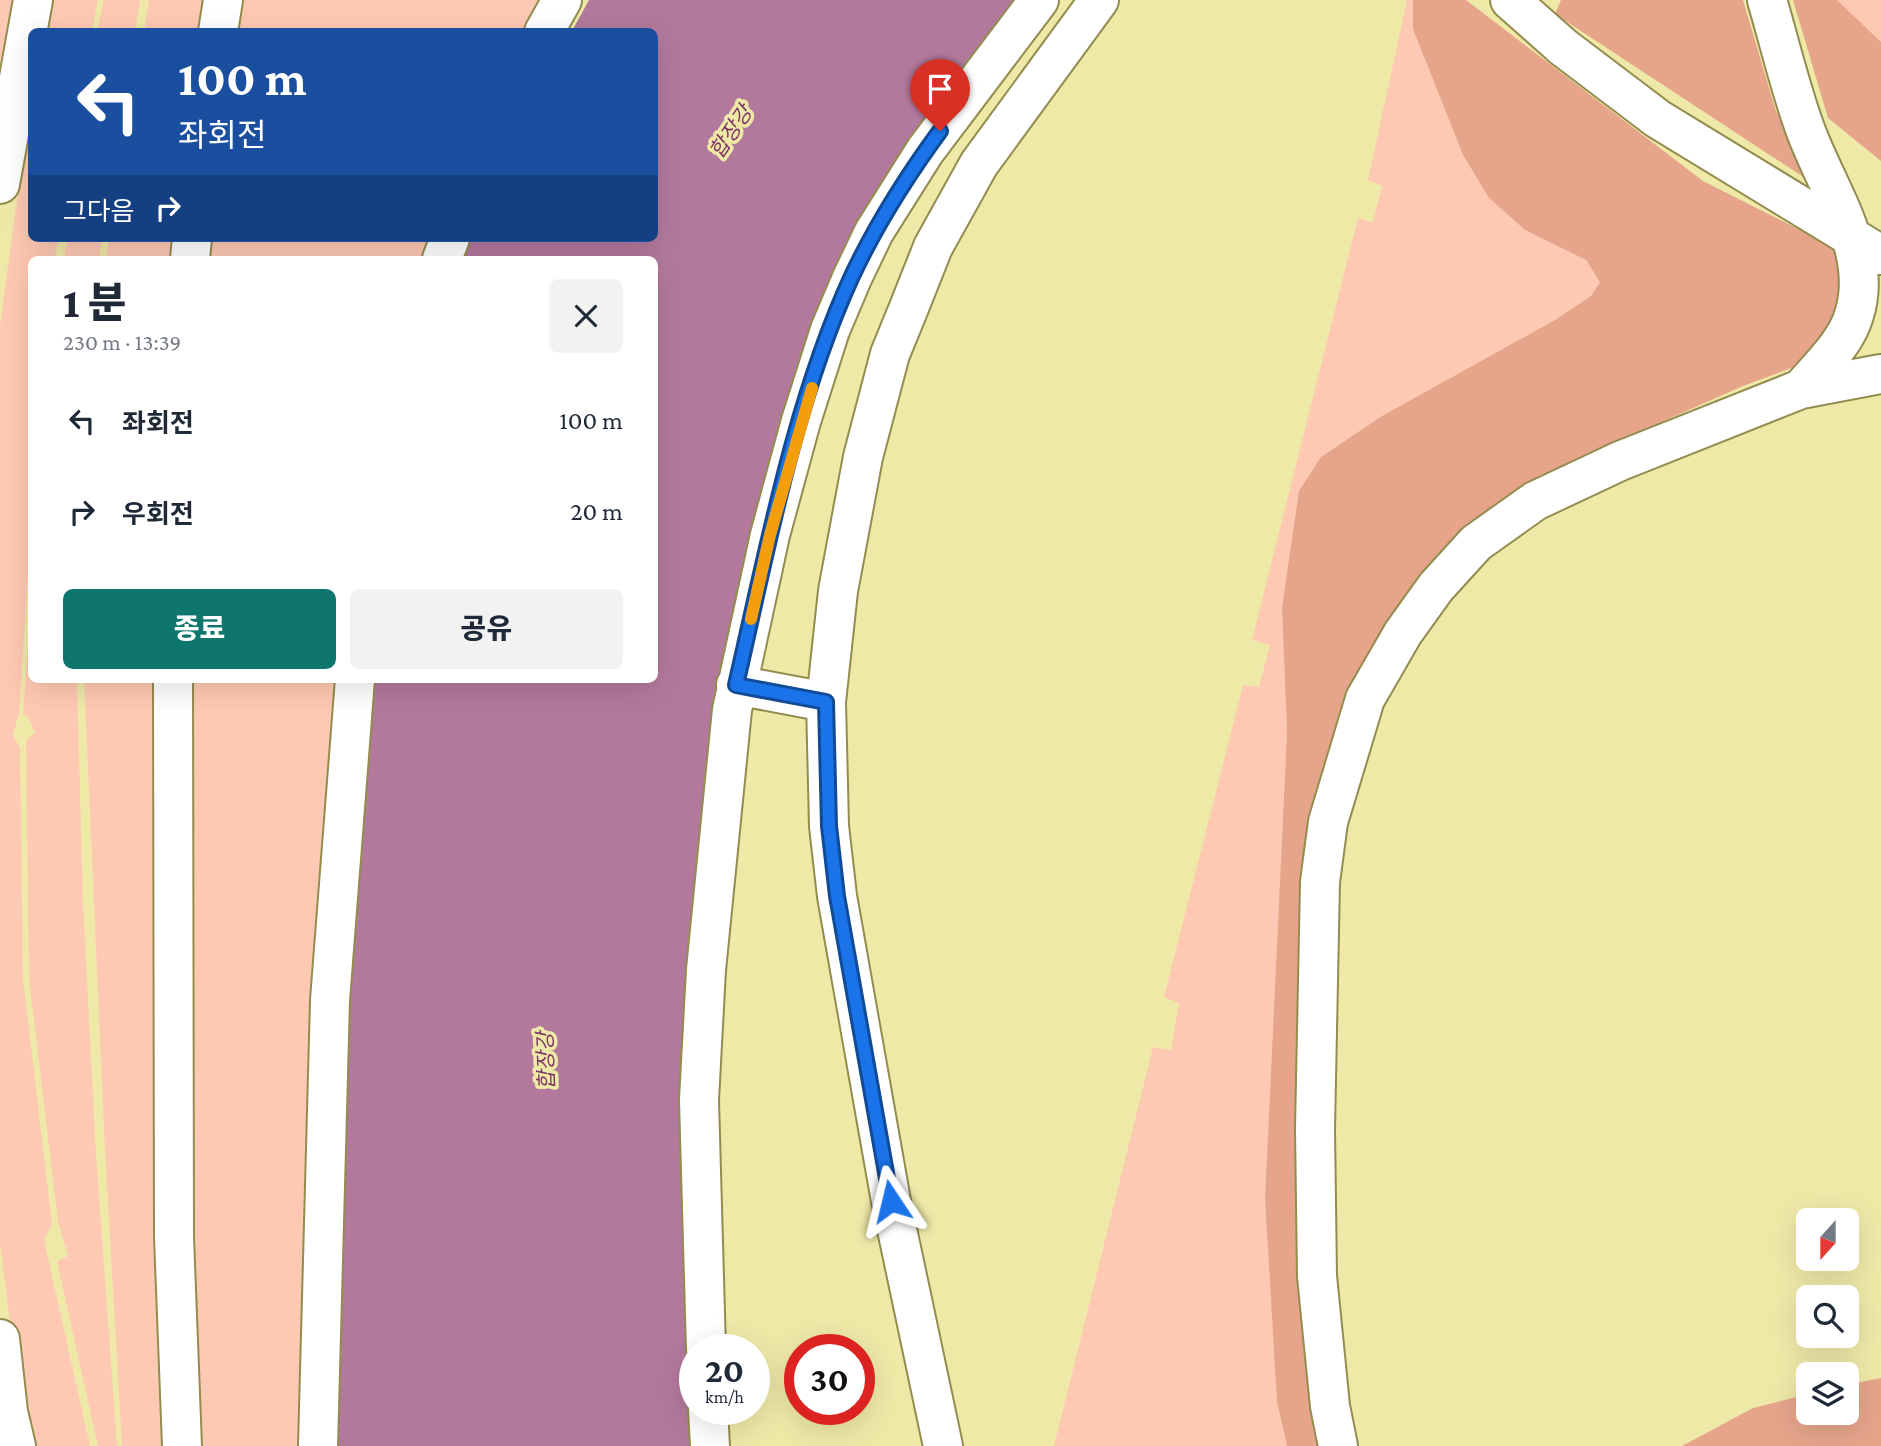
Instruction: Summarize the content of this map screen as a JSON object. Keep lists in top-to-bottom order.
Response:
{
  "water": ["합장강"],
  "north": "bottom",
  "page": {
    "turn": ["100 m", "좌회전"],
    "then": "그다음",
    "heading": ["1 분", "230 m · 13:39"],
    "list": [
      {
        "name": "좌회전",
        "value": "100 m"
      },
      {
        "name": "우회전",
        "value": "20 m"
      }
    ],
    "buttons": ["종료", "공유"],
    "speed": "20 km/h",
    "limit": "30"
  }
}
